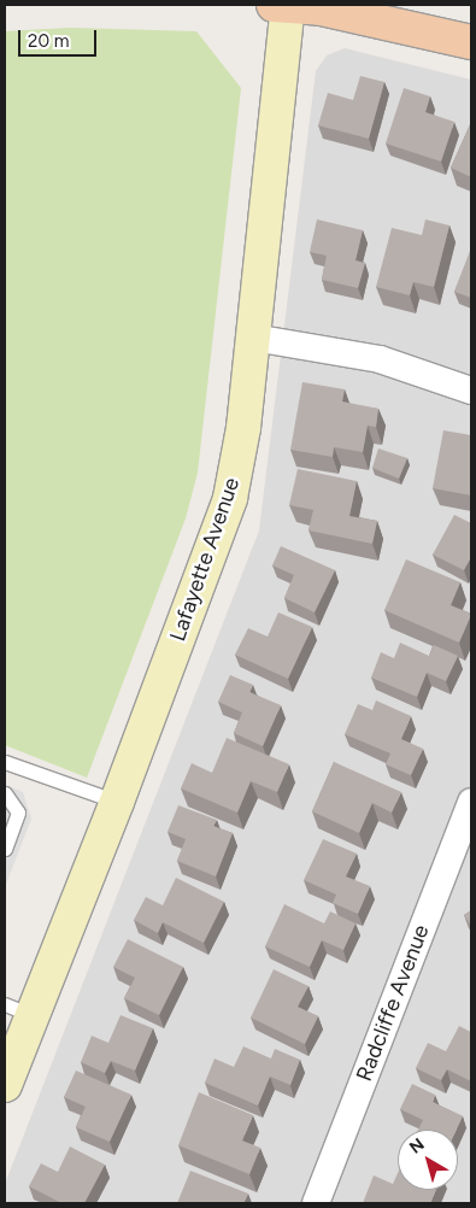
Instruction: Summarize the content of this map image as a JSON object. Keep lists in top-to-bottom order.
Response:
{
  "streets": {
    "street": ["Lafayette Avenue", "Radcliffe Avenue"]
  },
  "scale_bar": "20 m",
  "north": "top left"
}
